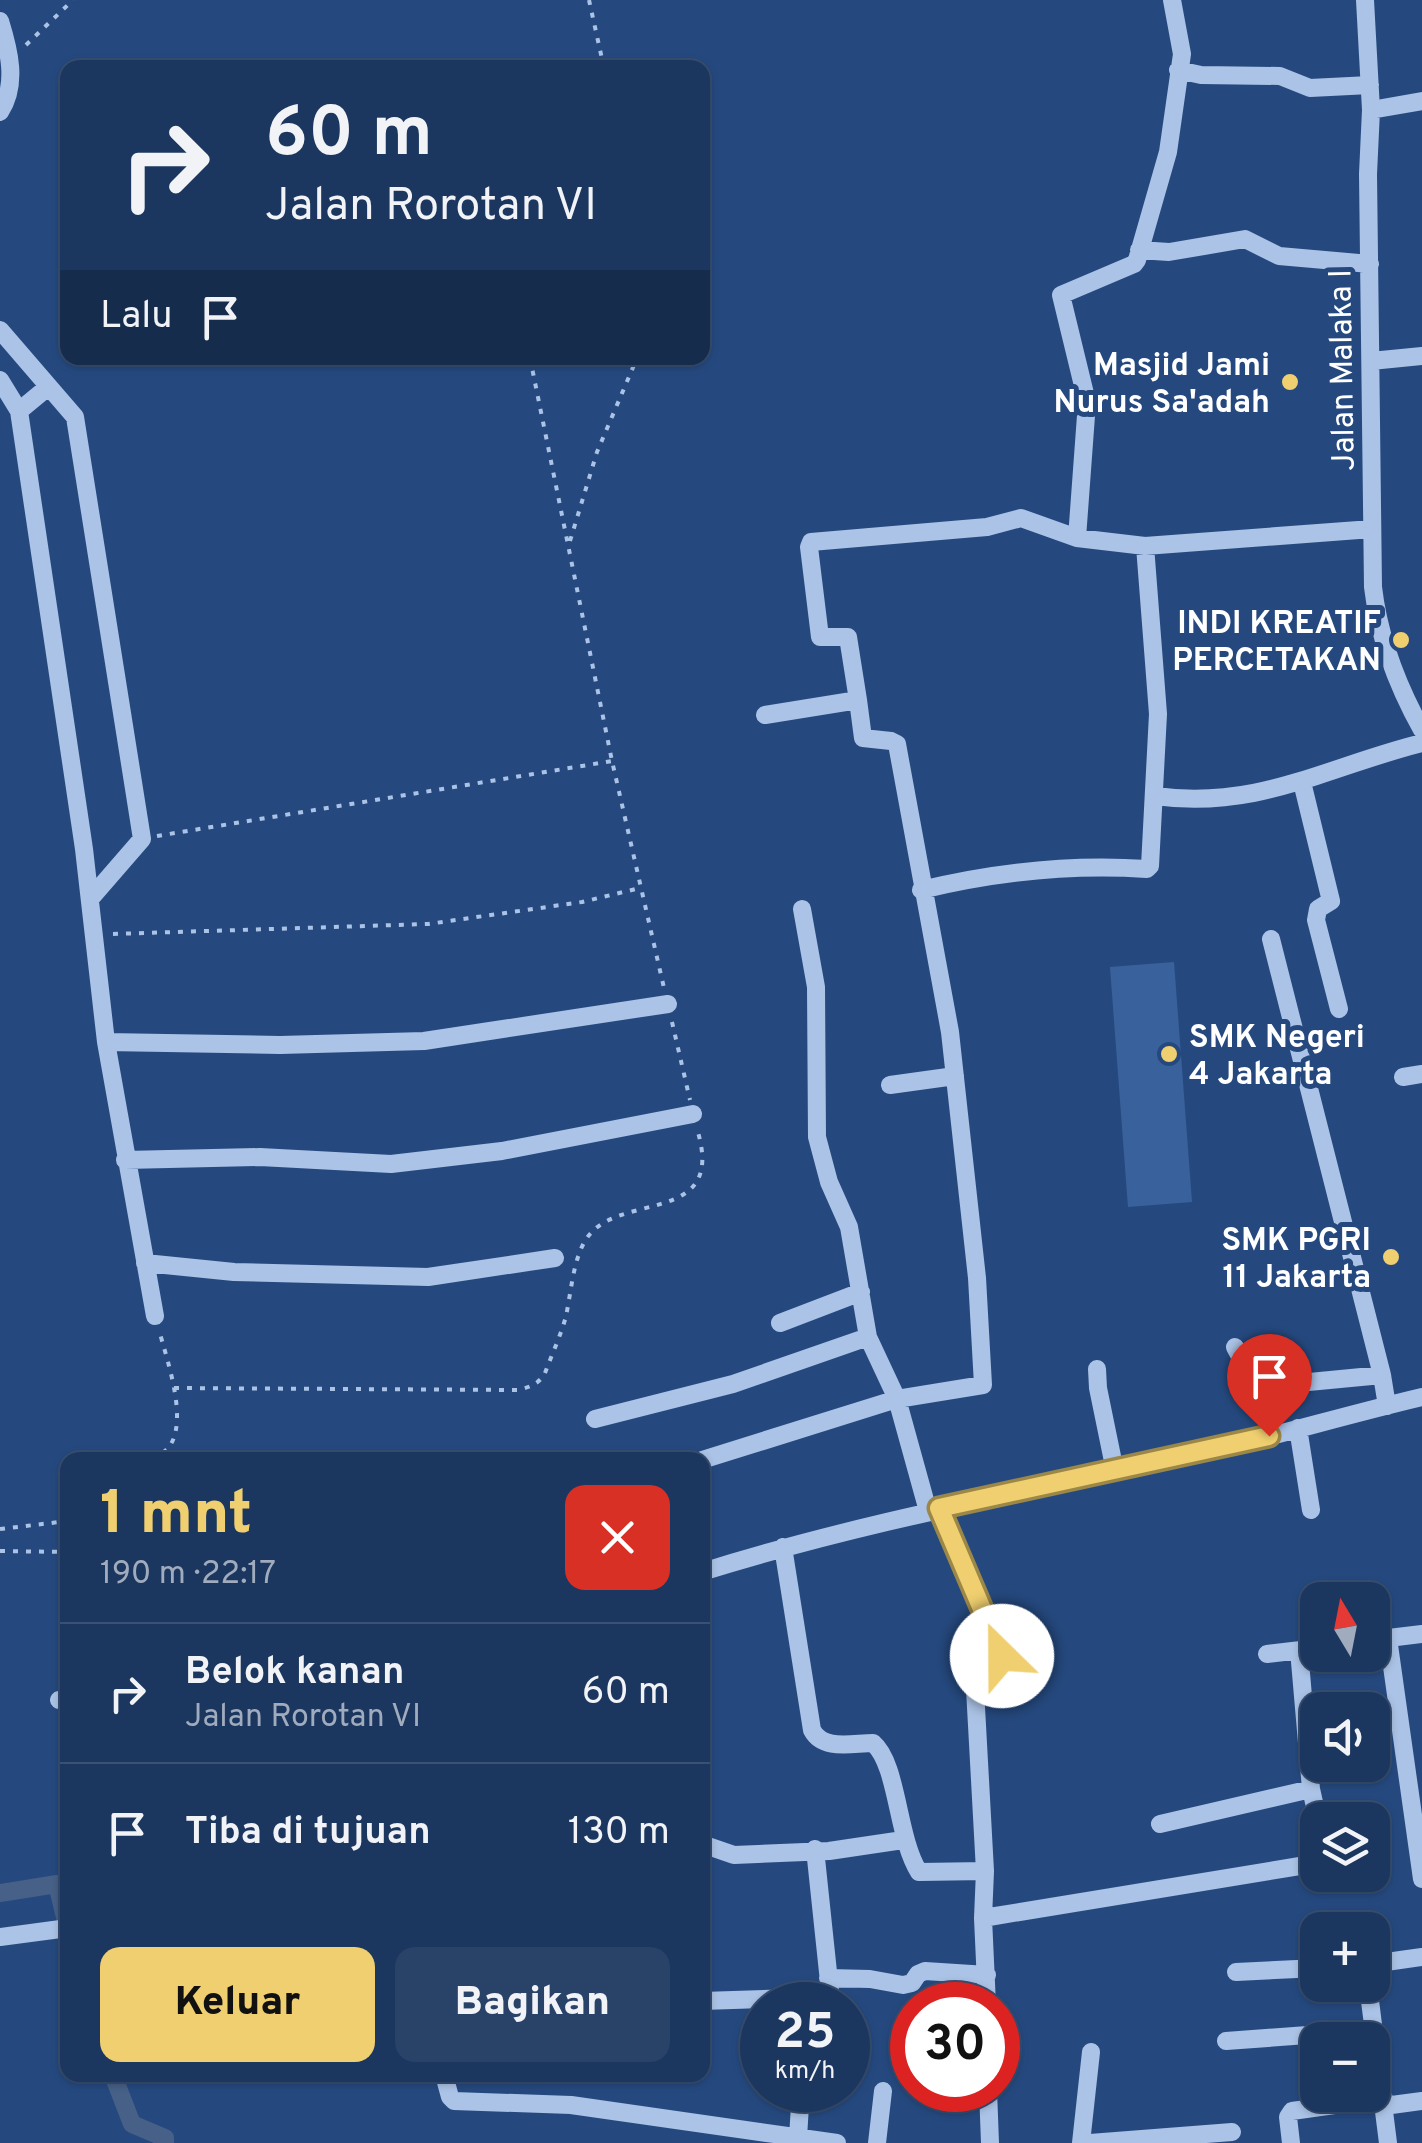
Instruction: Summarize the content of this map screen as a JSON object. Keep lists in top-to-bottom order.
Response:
{
  "streets": {
    "street": ["Jalan Malaka I"]
  },
  "places": [
    "Masjid Jami Nurus Sa'adah",
    "INDI KREATIF PERCETAKAN",
    "SMK Negeri 4 Jakarta",
    "SMK PGRI 11 Jakarta"
  ],
  "north": "top",
  "page": {
    "turn": ["60 m", "Jalan Rorotan VI"],
    "then": "Lalu",
    "heading": ["1 mnt", "190 m · 22:17"],
    "map_buttons": ["+", "−"],
    "list": [
      {
        "name": "Belok kanan",
        "note": "Jalan Rorotan VI",
        "value": "60 m"
      },
      {
        "name": "Tiba di tujuan",
        "value": "130 m"
      }
    ],
    "buttons": ["Keluar", "Bagikan"],
    "speed": "25 km/h",
    "limit": "30"
  }
}
